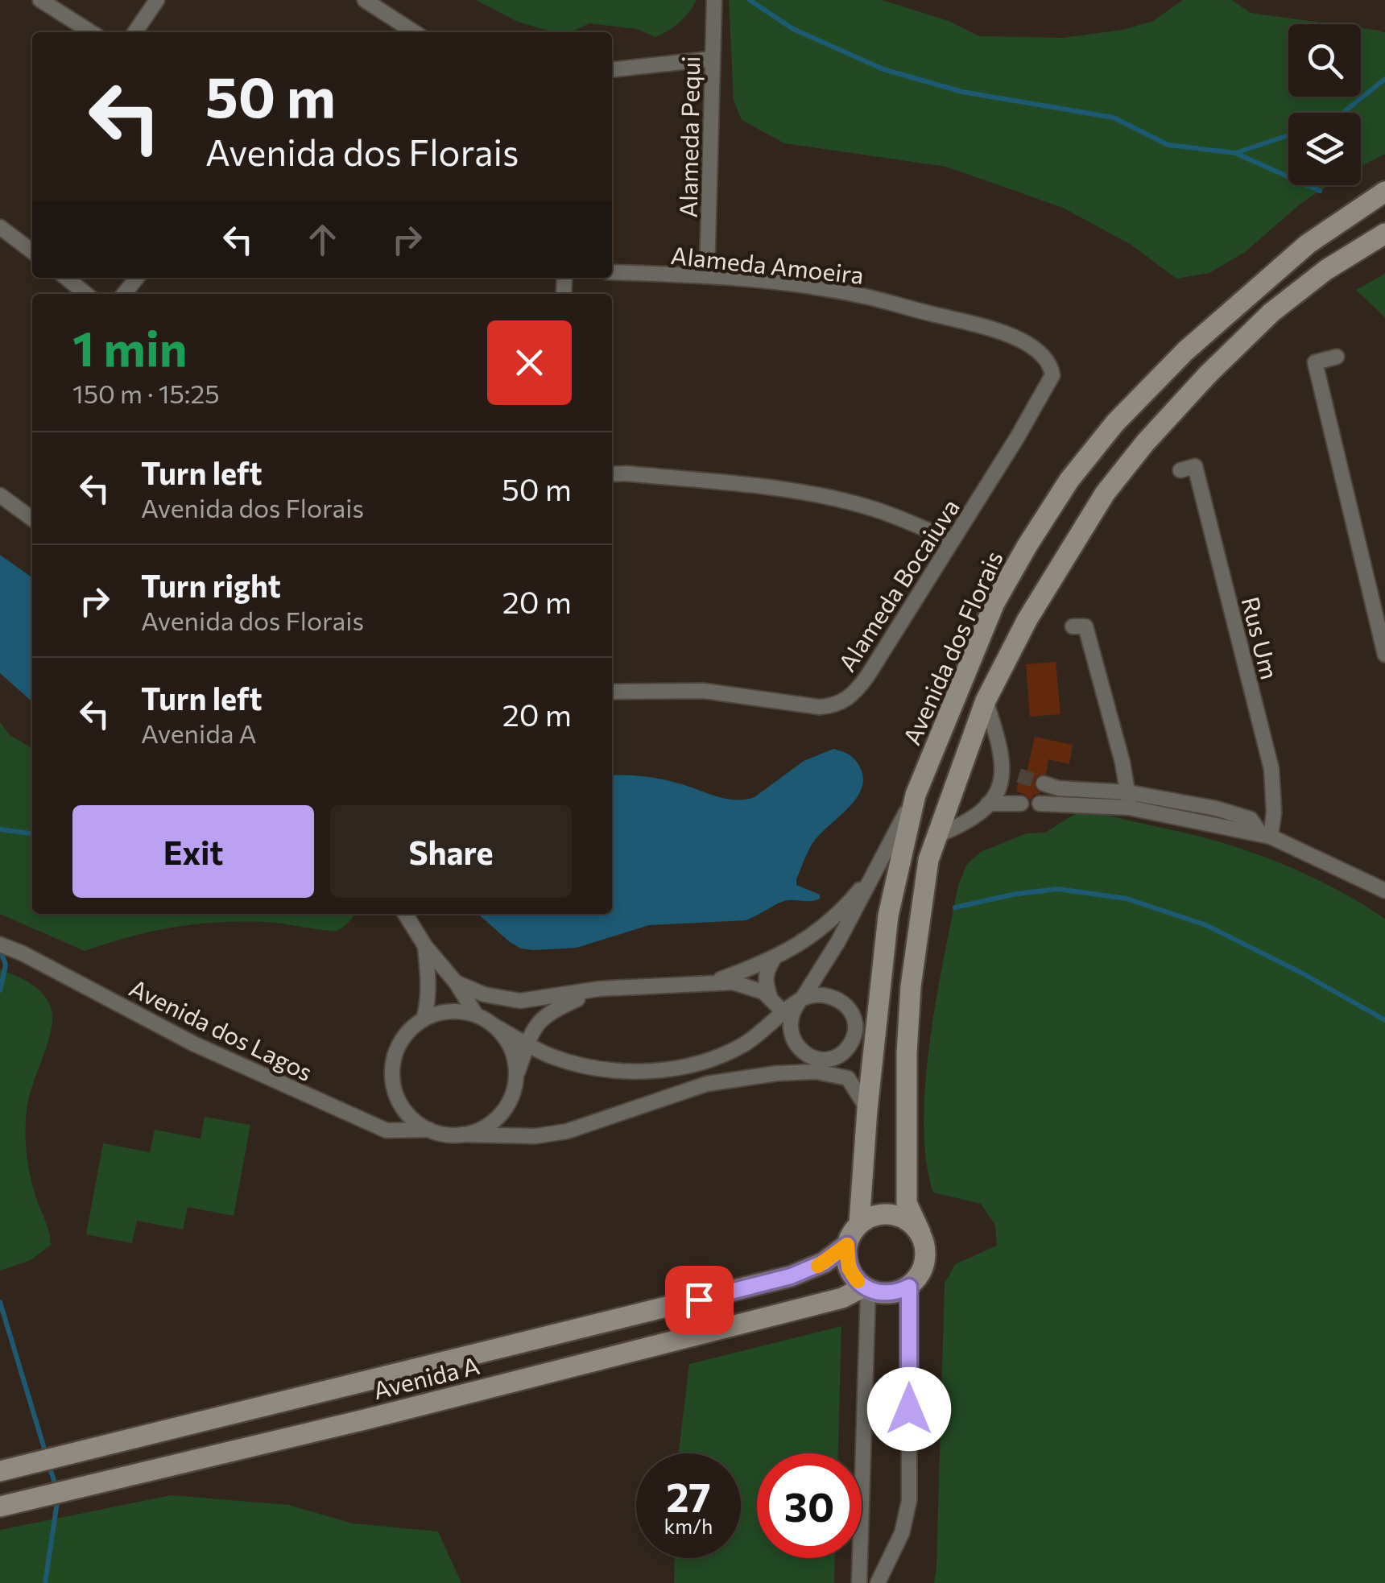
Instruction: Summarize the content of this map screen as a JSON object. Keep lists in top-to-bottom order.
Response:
{
  "streets": {
    "street": [
      "Alameda Pequi",
      "Alameda Amoeira",
      "Alameda Bocaiuva",
      "Rus Um",
      "Avenida dos Florais",
      "Avenida dos Lagos",
      "Avenida A"
    ]
  },
  "crossings": [
    ["Alameda Pequi", "Alameda Amoeira"],
    ["Alameda Amoeira", "Alameda Bocaiuva"],
    ["Avenida dos Florais", "Avenida A"]
  ],
  "page": {
    "turn": ["50 m", "Avenida dos Florais"],
    "heading": ["1 min", "150 m · 15:25"],
    "list": [
      {
        "name": "Turn left",
        "note": "Avenida dos Florais",
        "value": "50 m"
      },
      {
        "name": "Turn right",
        "note": "Avenida dos Florais",
        "value": "20 m"
      },
      {
        "name": "Turn left",
        "note": "Avenida A",
        "value": "20 m"
      }
    ],
    "buttons": ["Exit", "Share"],
    "speed": "27 km/h",
    "limit": "30"
  }
}
